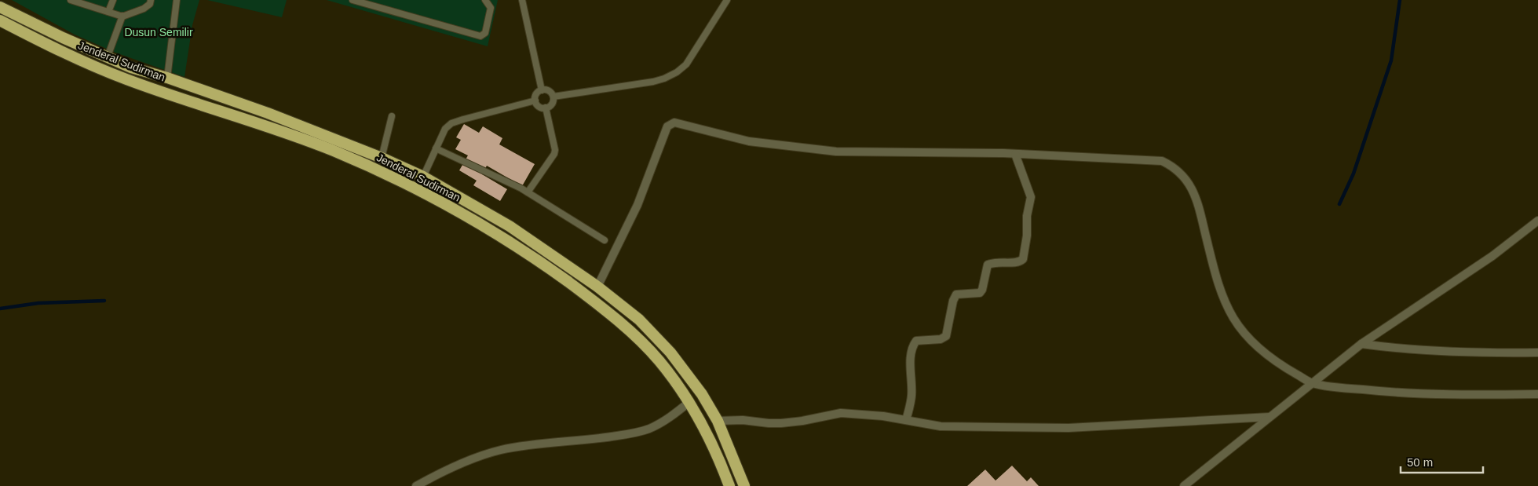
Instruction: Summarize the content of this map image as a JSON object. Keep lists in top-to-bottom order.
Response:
{
  "streets": {
    "highway": ["Jenderal Sudirman"]
  },
  "parks": ["Dusun Semilir"],
  "scale_bar": "50 m"
}
